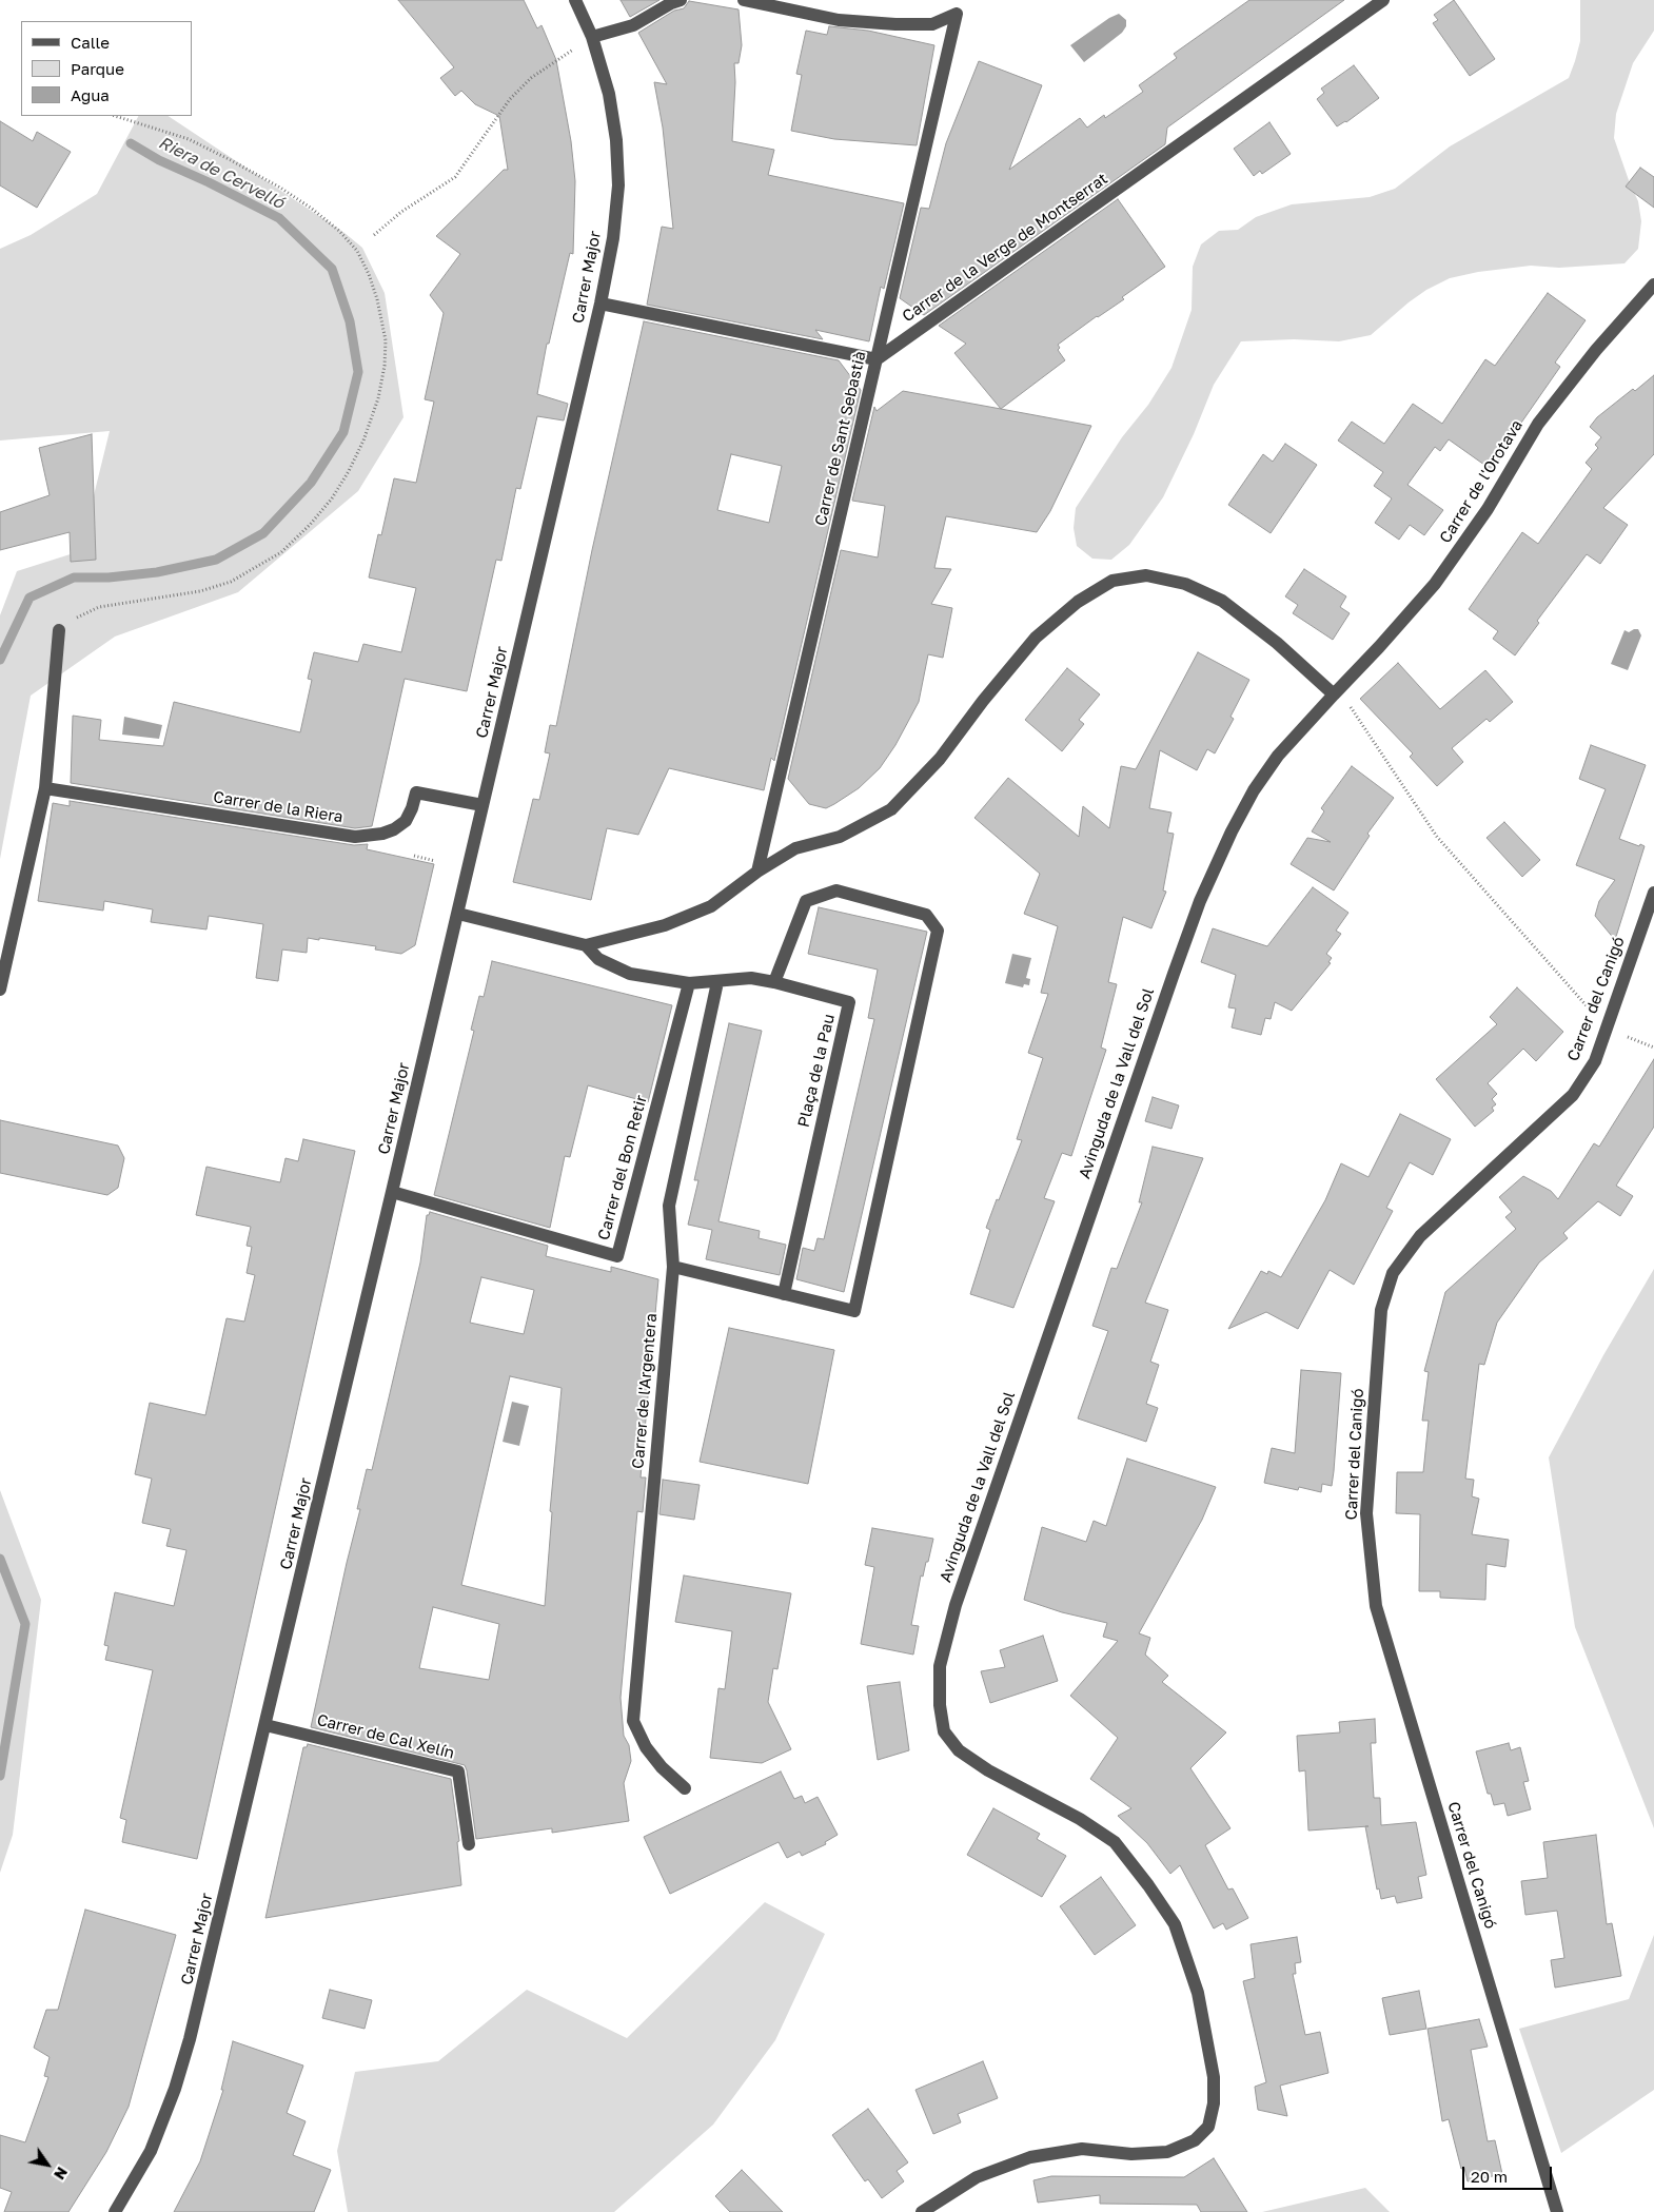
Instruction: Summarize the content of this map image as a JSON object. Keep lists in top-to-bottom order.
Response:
{
  "streets": {
    "street": [
      "Carrer de la Verge de Montserrat",
      "Carrer Major",
      "Carrer de Sant Sebastià",
      "Carrer de l'Orotava",
      "Carrer de la Riera",
      "Carrer del Canigó",
      "Plaça de la Pau",
      "Avinguda de la Vall del Sol",
      "Carrer del Bon Retir",
      "Carrer de l'Argentera",
      "Carrer de Cal Xelín"
    ]
  },
  "crossings": [
    ["Carrer de la Verge de Montserrat", "Carrer de Sant Sebastià"],
    ["Carrer Major", "Carrer de la Riera"],
    ["Carrer Major", "Carrer del Bon Retir"],
    ["Carrer Major", "Carrer de Cal Xelín"],
    ["Carrer de l'Orotava", "Avinguda de la Vall del Sol"],
    ["Plaça de la Pau", "Carrer del Bon Retir"],
    ["Plaça de la Pau", "Carrer de l'Argentera"]
  ],
  "water": ["Riera de Cervelló"],
  "legend": ["Calle", "Parque", "Agua"],
  "scale_bar": "20 m",
  "north": "bottom right"
}
